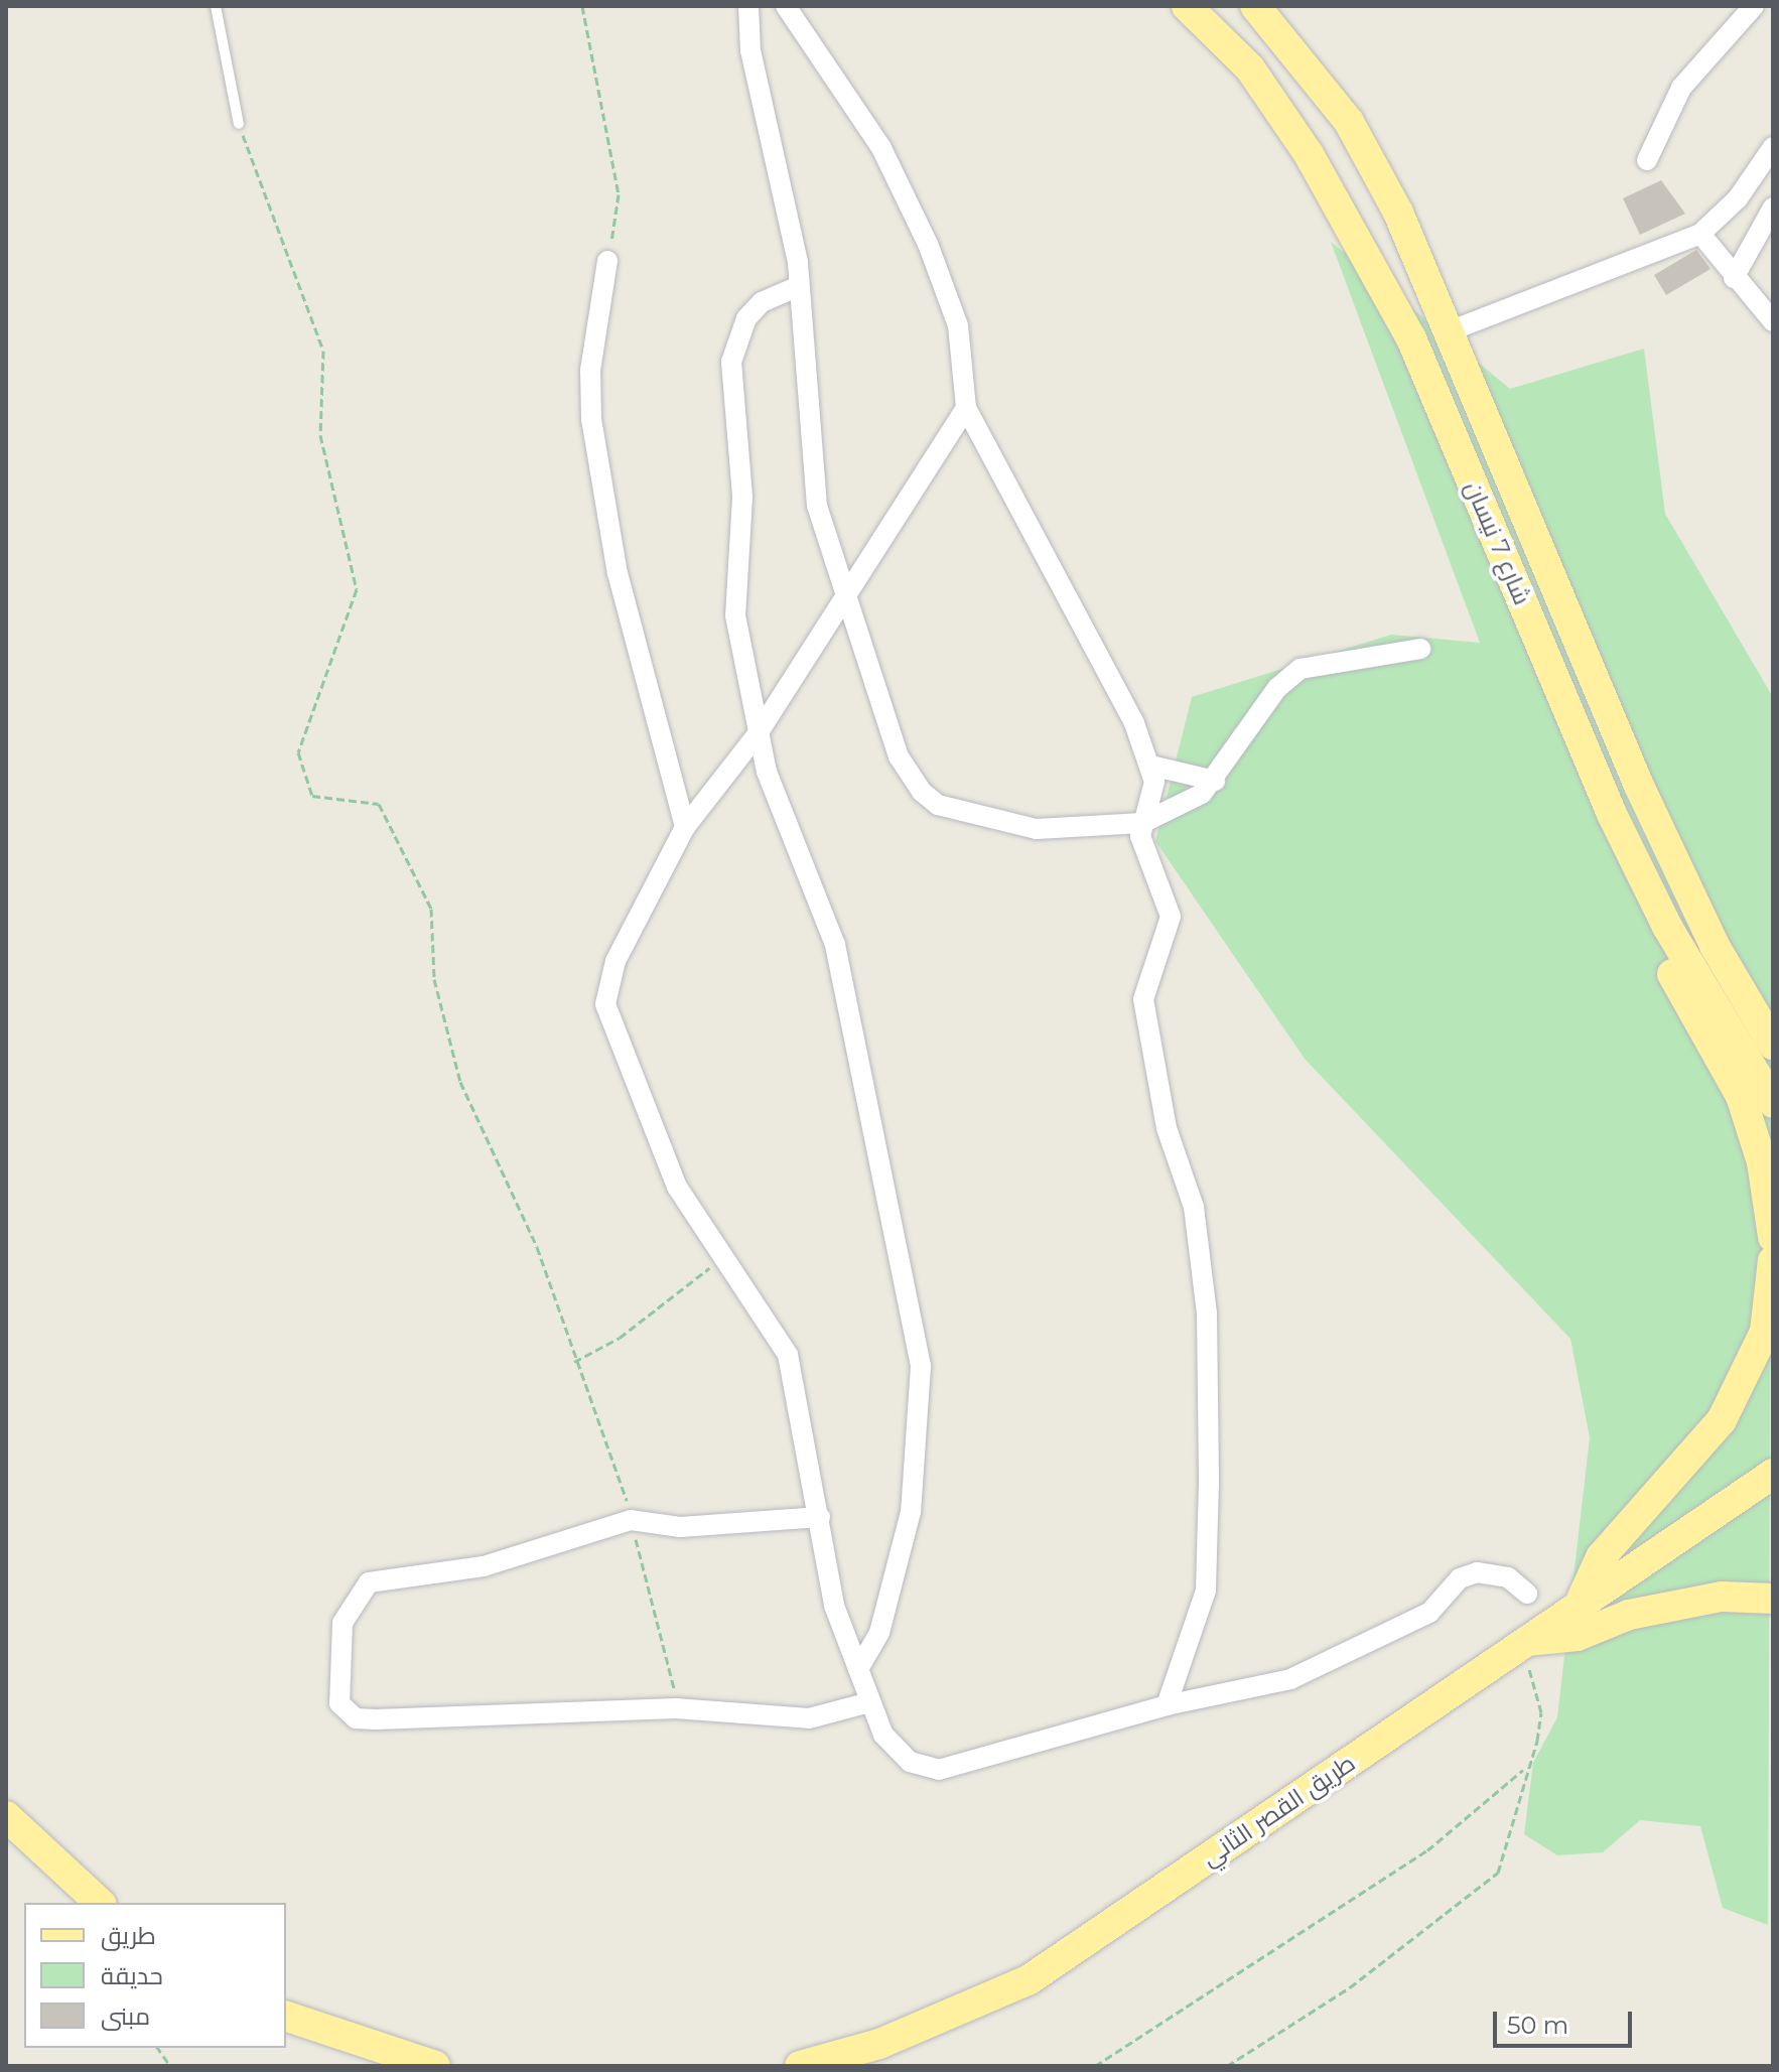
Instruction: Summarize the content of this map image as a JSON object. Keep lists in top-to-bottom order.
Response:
{
  "streets": {
    "main road": ["شارع 7 نيسان", "طريق القصر الثاني"]
  },
  "legend": ["طريق", "حديقة", "مبنى"],
  "scale_bar": "50 m"
}
